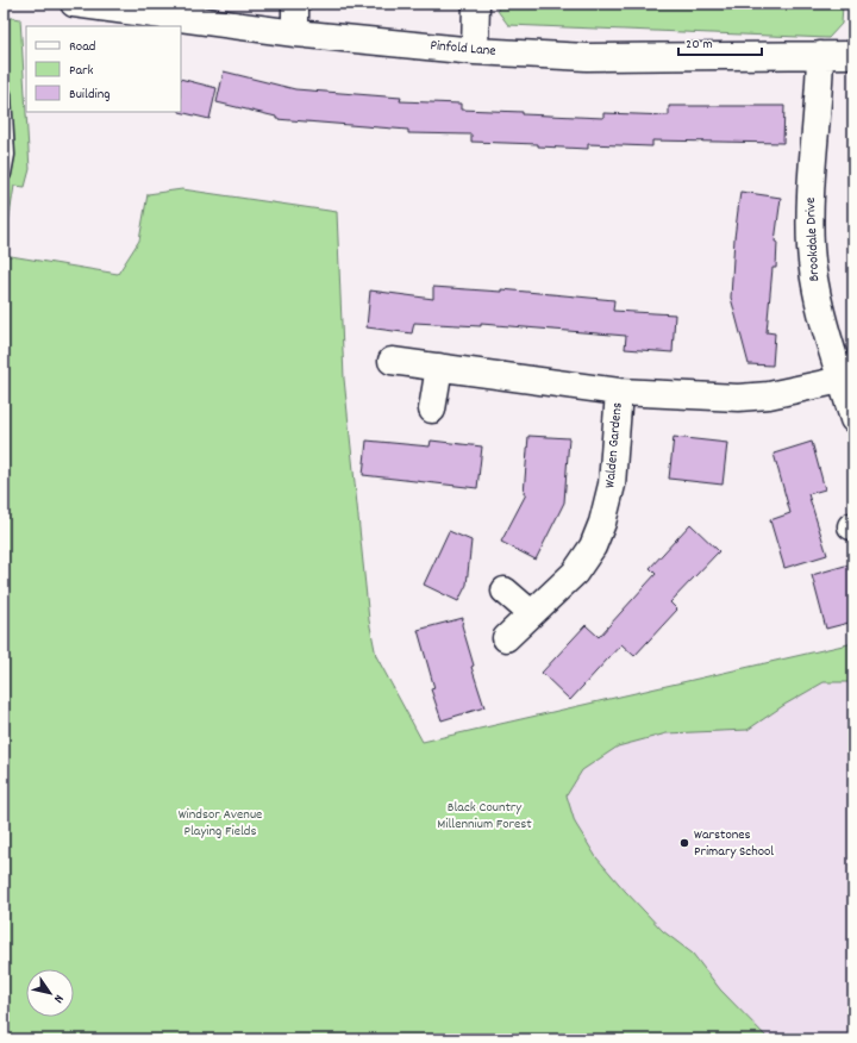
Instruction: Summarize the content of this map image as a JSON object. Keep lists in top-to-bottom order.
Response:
{
  "streets": {
    "street": ["Pinfold Lane", "Brookdale Drive", "Walden Gardens"]
  },
  "crossings": [
    ["Pinfold Lane", "Brookdale Drive"],
    ["Brookdale Drive", "Walden Gardens"]
  ],
  "parks": ["Black Country Millennium Forest", "Windsor Avenue Playing Fields"],
  "places": ["Warstones Primary School"],
  "legend": ["Road", "Park", "Building"],
  "scale_bar": "20 m",
  "north": "bottom right"
}
